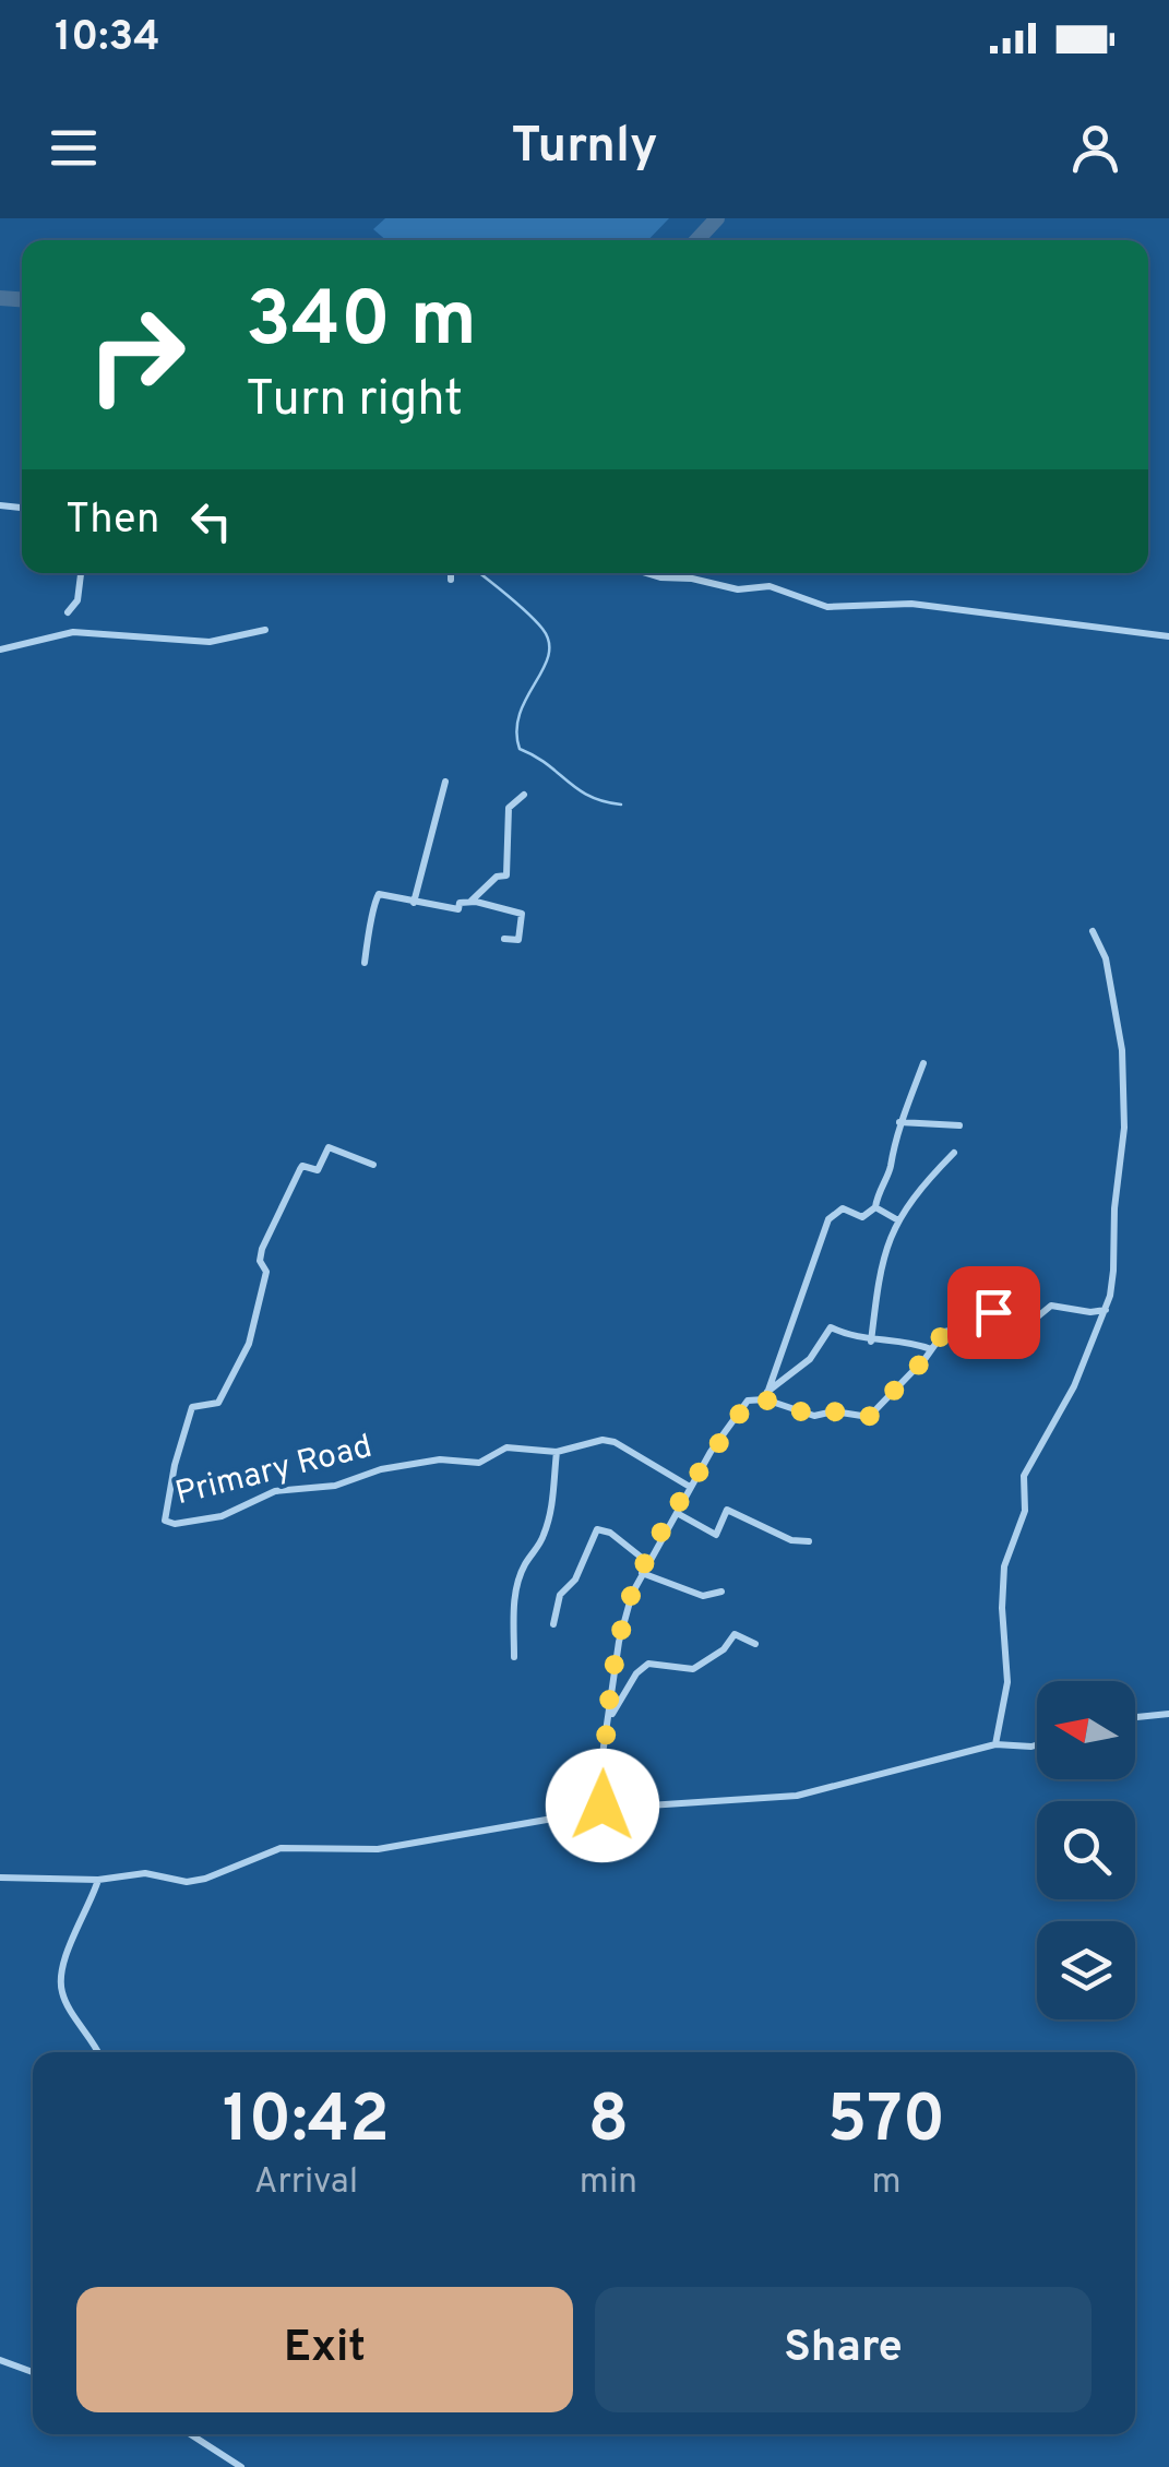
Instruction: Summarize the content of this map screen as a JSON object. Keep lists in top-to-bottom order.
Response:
{
  "streets": {
    "street": ["Primary Road"]
  },
  "north": "left",
  "page": {
    "status": "10:34",
    "header": "Turnly",
    "turn": ["340 m", "Turn right"],
    "then": "Then",
    "eta": [
      "10:42",
      "Arrival",
      "8",
      "min",
      "570",
      "m"
    ],
    "buttons": ["Exit", "Share"]
  }
}
